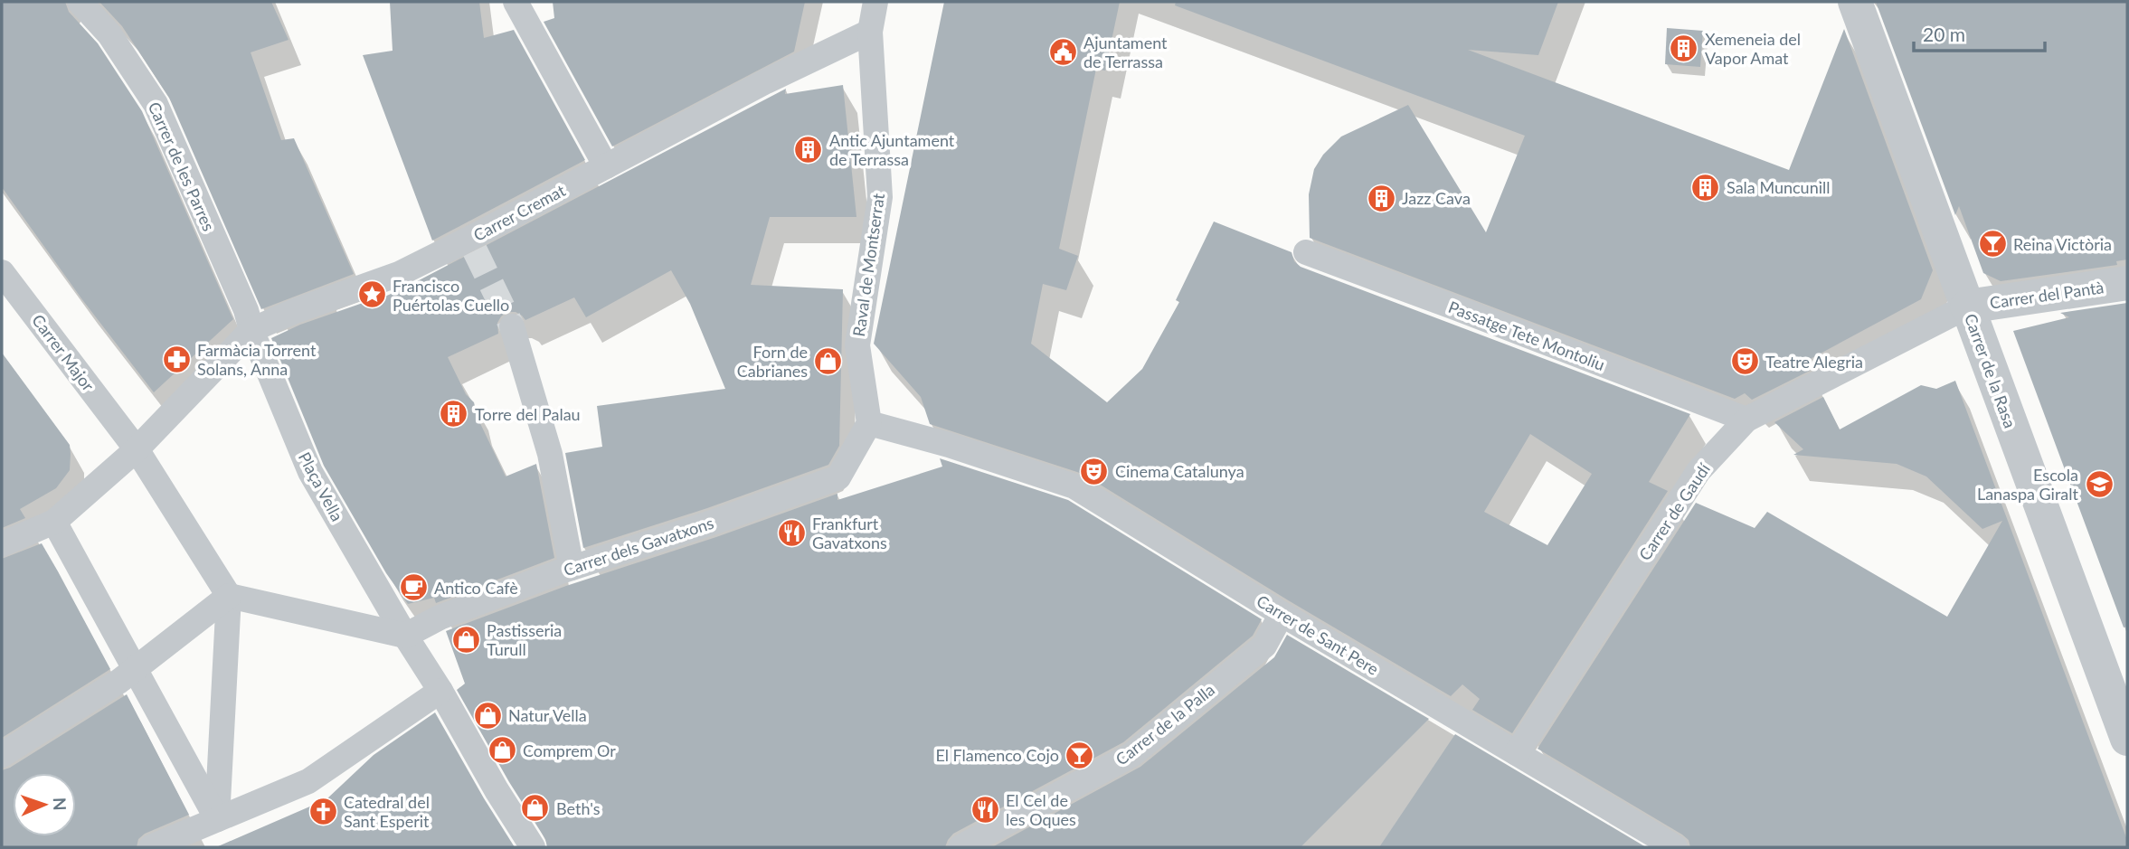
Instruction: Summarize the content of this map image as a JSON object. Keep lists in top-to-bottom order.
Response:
{
  "streets": {
    "street": [
      "Carrer de les Parres",
      "Carrer Cremat",
      "Raval de Montserrat",
      "Carrer del Pantà",
      "Passatge Tete Montoliu",
      "Carrer Major",
      "Carrer de la Rasa",
      "Plaça Vella",
      "Carrer de Gaudí",
      "Carrer dels Gavatxons",
      "Carrer de Sant Pere",
      "Carrer de la Palla"
    ]
  },
  "crossings": [
    ["Carrer de les Parres", "Carrer Cremat"],
    ["Carrer de les Parres", "Plaça Vella"],
    ["Carrer Cremat", "Raval de Montserrat"],
    ["Carrer Cremat", "Plaça Vella"],
    ["Raval de Montserrat", "Carrer dels Gavatxons"],
    ["Raval de Montserrat", "Carrer de Sant Pere"],
    ["Carrer del Pantà", "Carrer de la Rasa"],
    ["Carrer del Pantà", "Carrer de Gaudí"],
    ["Passatge Tete Montoliu", "Carrer de Gaudí"],
    ["Carrer de la Rasa", "Carrer de Gaudí"],
    ["Plaça Vella", "Carrer dels Gavatxons"],
    ["Carrer de Gaudí", "Carrer de Sant Pere"],
    ["Carrer dels Gavatxons", "Carrer de Sant Pere"],
    ["Carrer de Sant Pere", "Carrer de la Palla"]
  ],
  "places": {
    "building": [
      "Xemeneia del Vapor Amat",
      "Antic Ajuntament de Terrassa",
      "Sala Muncunill",
      "Jazz Cava",
      "Torre del Palau"
    ],
    "public building": ["Ajuntament de Terrassa"],
    "bar": ["Reina Victòria", "El Flamenco Cojo"],
    "place": ["Francisco Puértolas Cuello"],
    "pharmacy": ["Farmàcia Torrent Solans, Anna"],
    "shop": [
      "Forn de Cabrianes",
      "Pastisseria Turull",
      "Natur Vella",
      "Comprem Or",
      "Beth's"
    ],
    "theatre": ["Teatre Alegria", "Cinema Catalunya"],
    "school or university": ["Escola Lanaspa Giralt"],
    "restaurant": ["Frankfurt Gavatxons", "El Cel de les Oques"],
    "cafe": ["Antico Cafè"],
    "church": ["Catedral del Sant Esperit"]
  },
  "scale_bar": "20 m",
  "north": "right"
}
